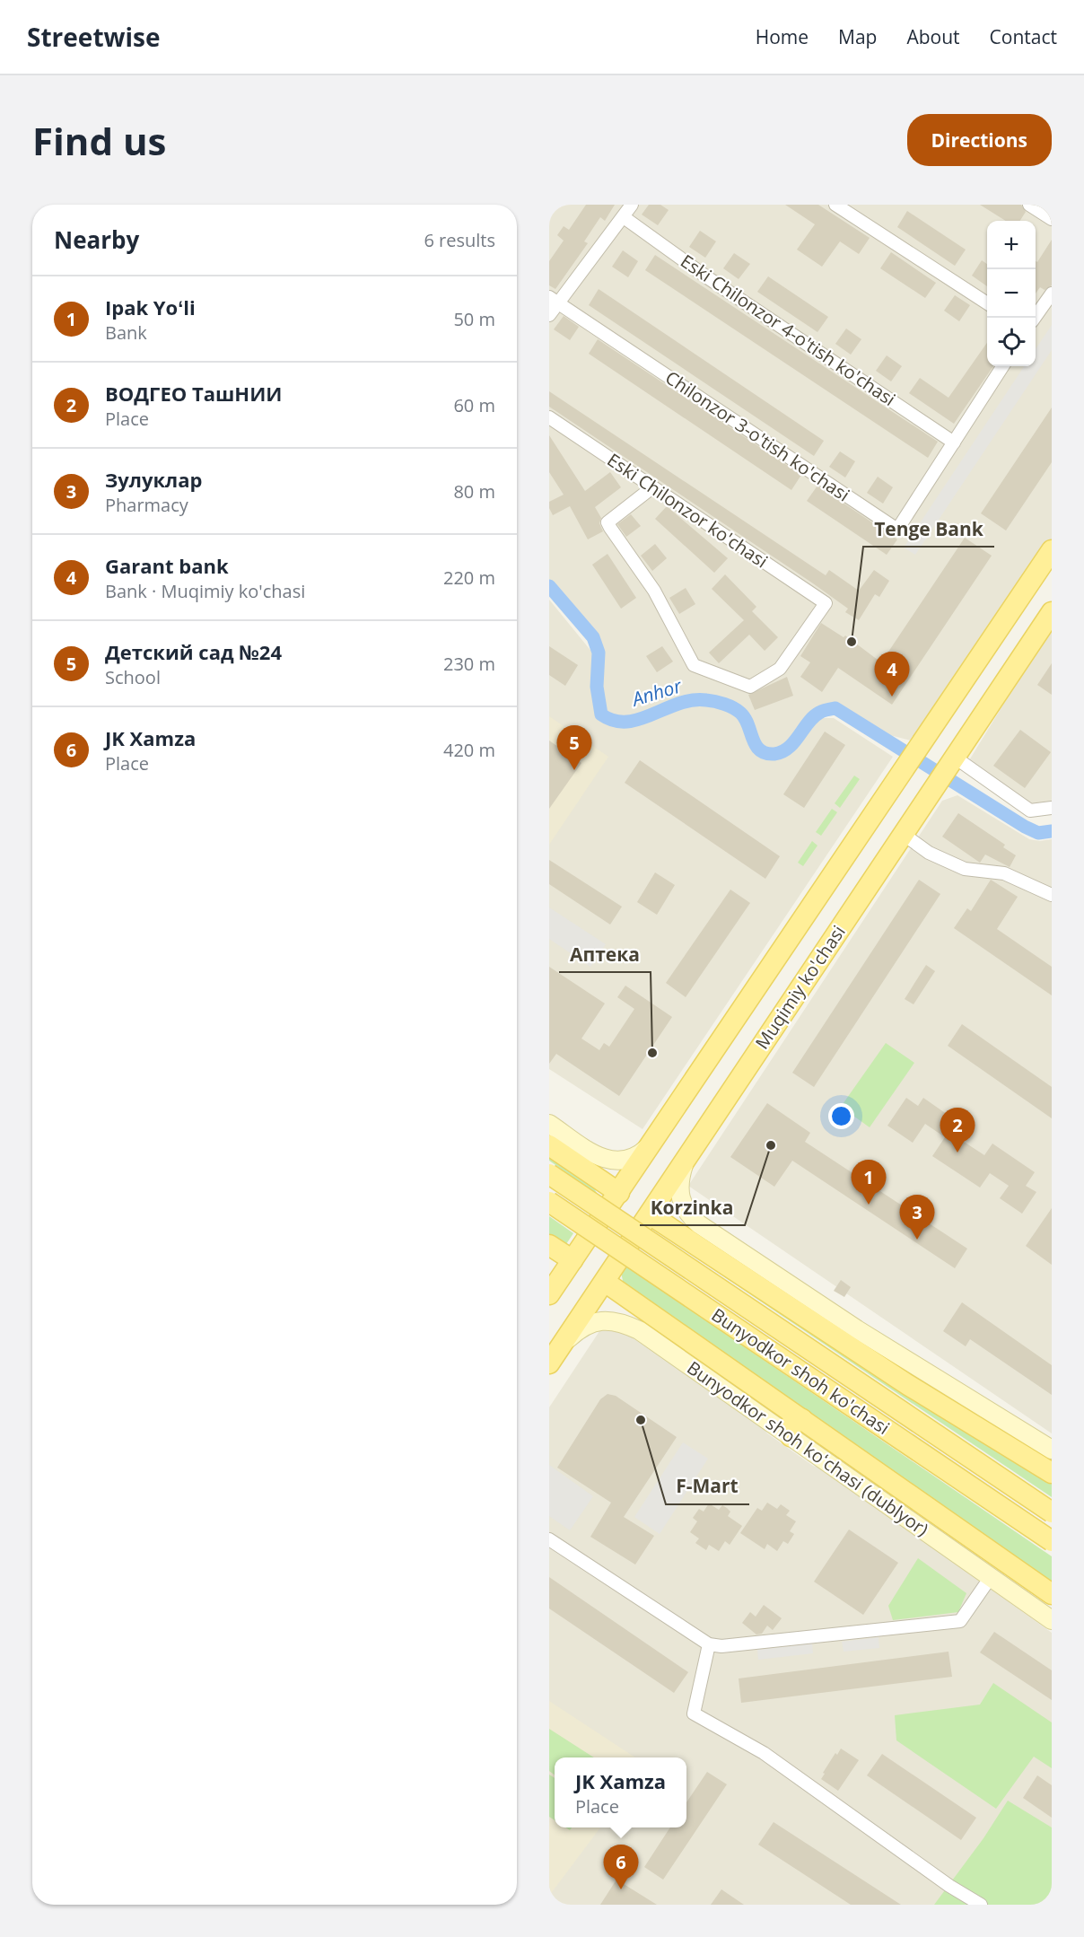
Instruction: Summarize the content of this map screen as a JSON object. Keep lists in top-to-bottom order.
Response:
{
  "streets": {
    "main road": ["Muqimiy ko'chasi", "Bunyodkor shoh ko'chasi"],
    "street": [
      "Eski Chilonzor 4-o'tish ko'chasi",
      "Chilonzor 3-o'tish ko'chasi",
      "Eski Chilonzor ko'chasi",
      "Bunyodkor shoh koʻchasi (dublyor)"
    ]
  },
  "crossings": [
    ["Eski Chilonzor 4-o'tish ko'chasi", "Chilonzor 3-o'tish ko'chasi"],
    ["Muqimiy ko'chasi", "Bunyodkor shoh koʻchasi (dublyor)"]
  ],
  "water": ["Anhor"],
  "places": [
    "Tenge Bank",
    "Аптека",
    "Korzinka",
    "F-Mart"
  ],
  "page": {
    "header": "Streetwise",
    "nav": [
      "Home",
      "Map",
      "About",
      "Contact"
    ],
    "buttons": "Directions",
    "title": "Find us",
    "heading": ["Nearby", "6 results"],
    "map_buttons": ["+", "−"],
    "list": [
      {
        "mark": "1",
        "name": "Ipak Yoʻli",
        "note": "Bank",
        "value": "50 m"
      },
      {
        "mark": "2",
        "name": "ВОДГЕО ТашНИИ",
        "note": "Place",
        "value": "60 m"
      },
      {
        "mark": "3",
        "name": "Зулуклар",
        "note": "Pharmacy",
        "value": "80 m"
      },
      {
        "mark": "4",
        "name": "Garant bank",
        "note": "Bank · Muqimiy ko'chasi",
        "value": "220 m"
      },
      {
        "mark": "5",
        "name": "Детский сад №24",
        "note": "School",
        "value": "230 m"
      },
      {
        "mark": "6",
        "name": "JK Xamza",
        "note": "Place",
        "value": "420 m"
      }
    ],
    "pins": [
      "4",
      "5",
      "2",
      "1",
      "3",
      "6"
    ],
    "popup": ["JK Xamza", "Place"]
  }
}
